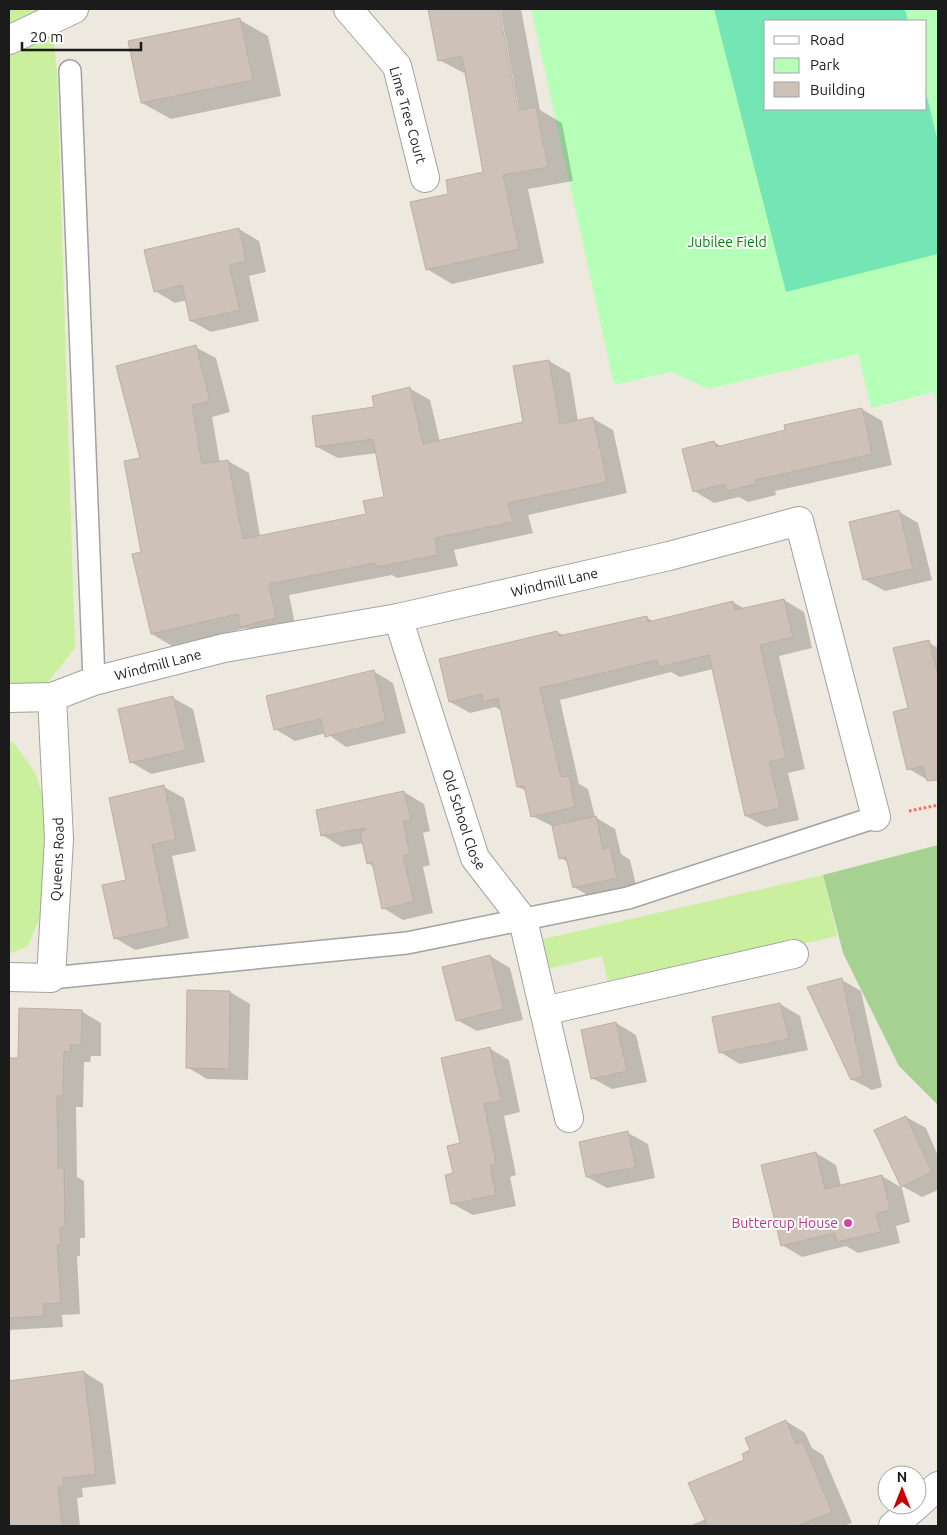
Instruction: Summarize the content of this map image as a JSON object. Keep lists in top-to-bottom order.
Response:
{
  "streets": {
    "street": [
      "Lime Tree Court",
      "Windmill Lane",
      "Old School Close",
      "Queens Road"
    ]
  },
  "crossings": [
    ["Windmill Lane", "Old School Close"],
    ["Windmill Lane", "Queens Road"]
  ],
  "parks": ["Jubilee Field"],
  "places": ["Buttercup House"],
  "legend": ["Road", "Park", "Building"],
  "scale_bar": "20 m",
  "north": "top"
}
